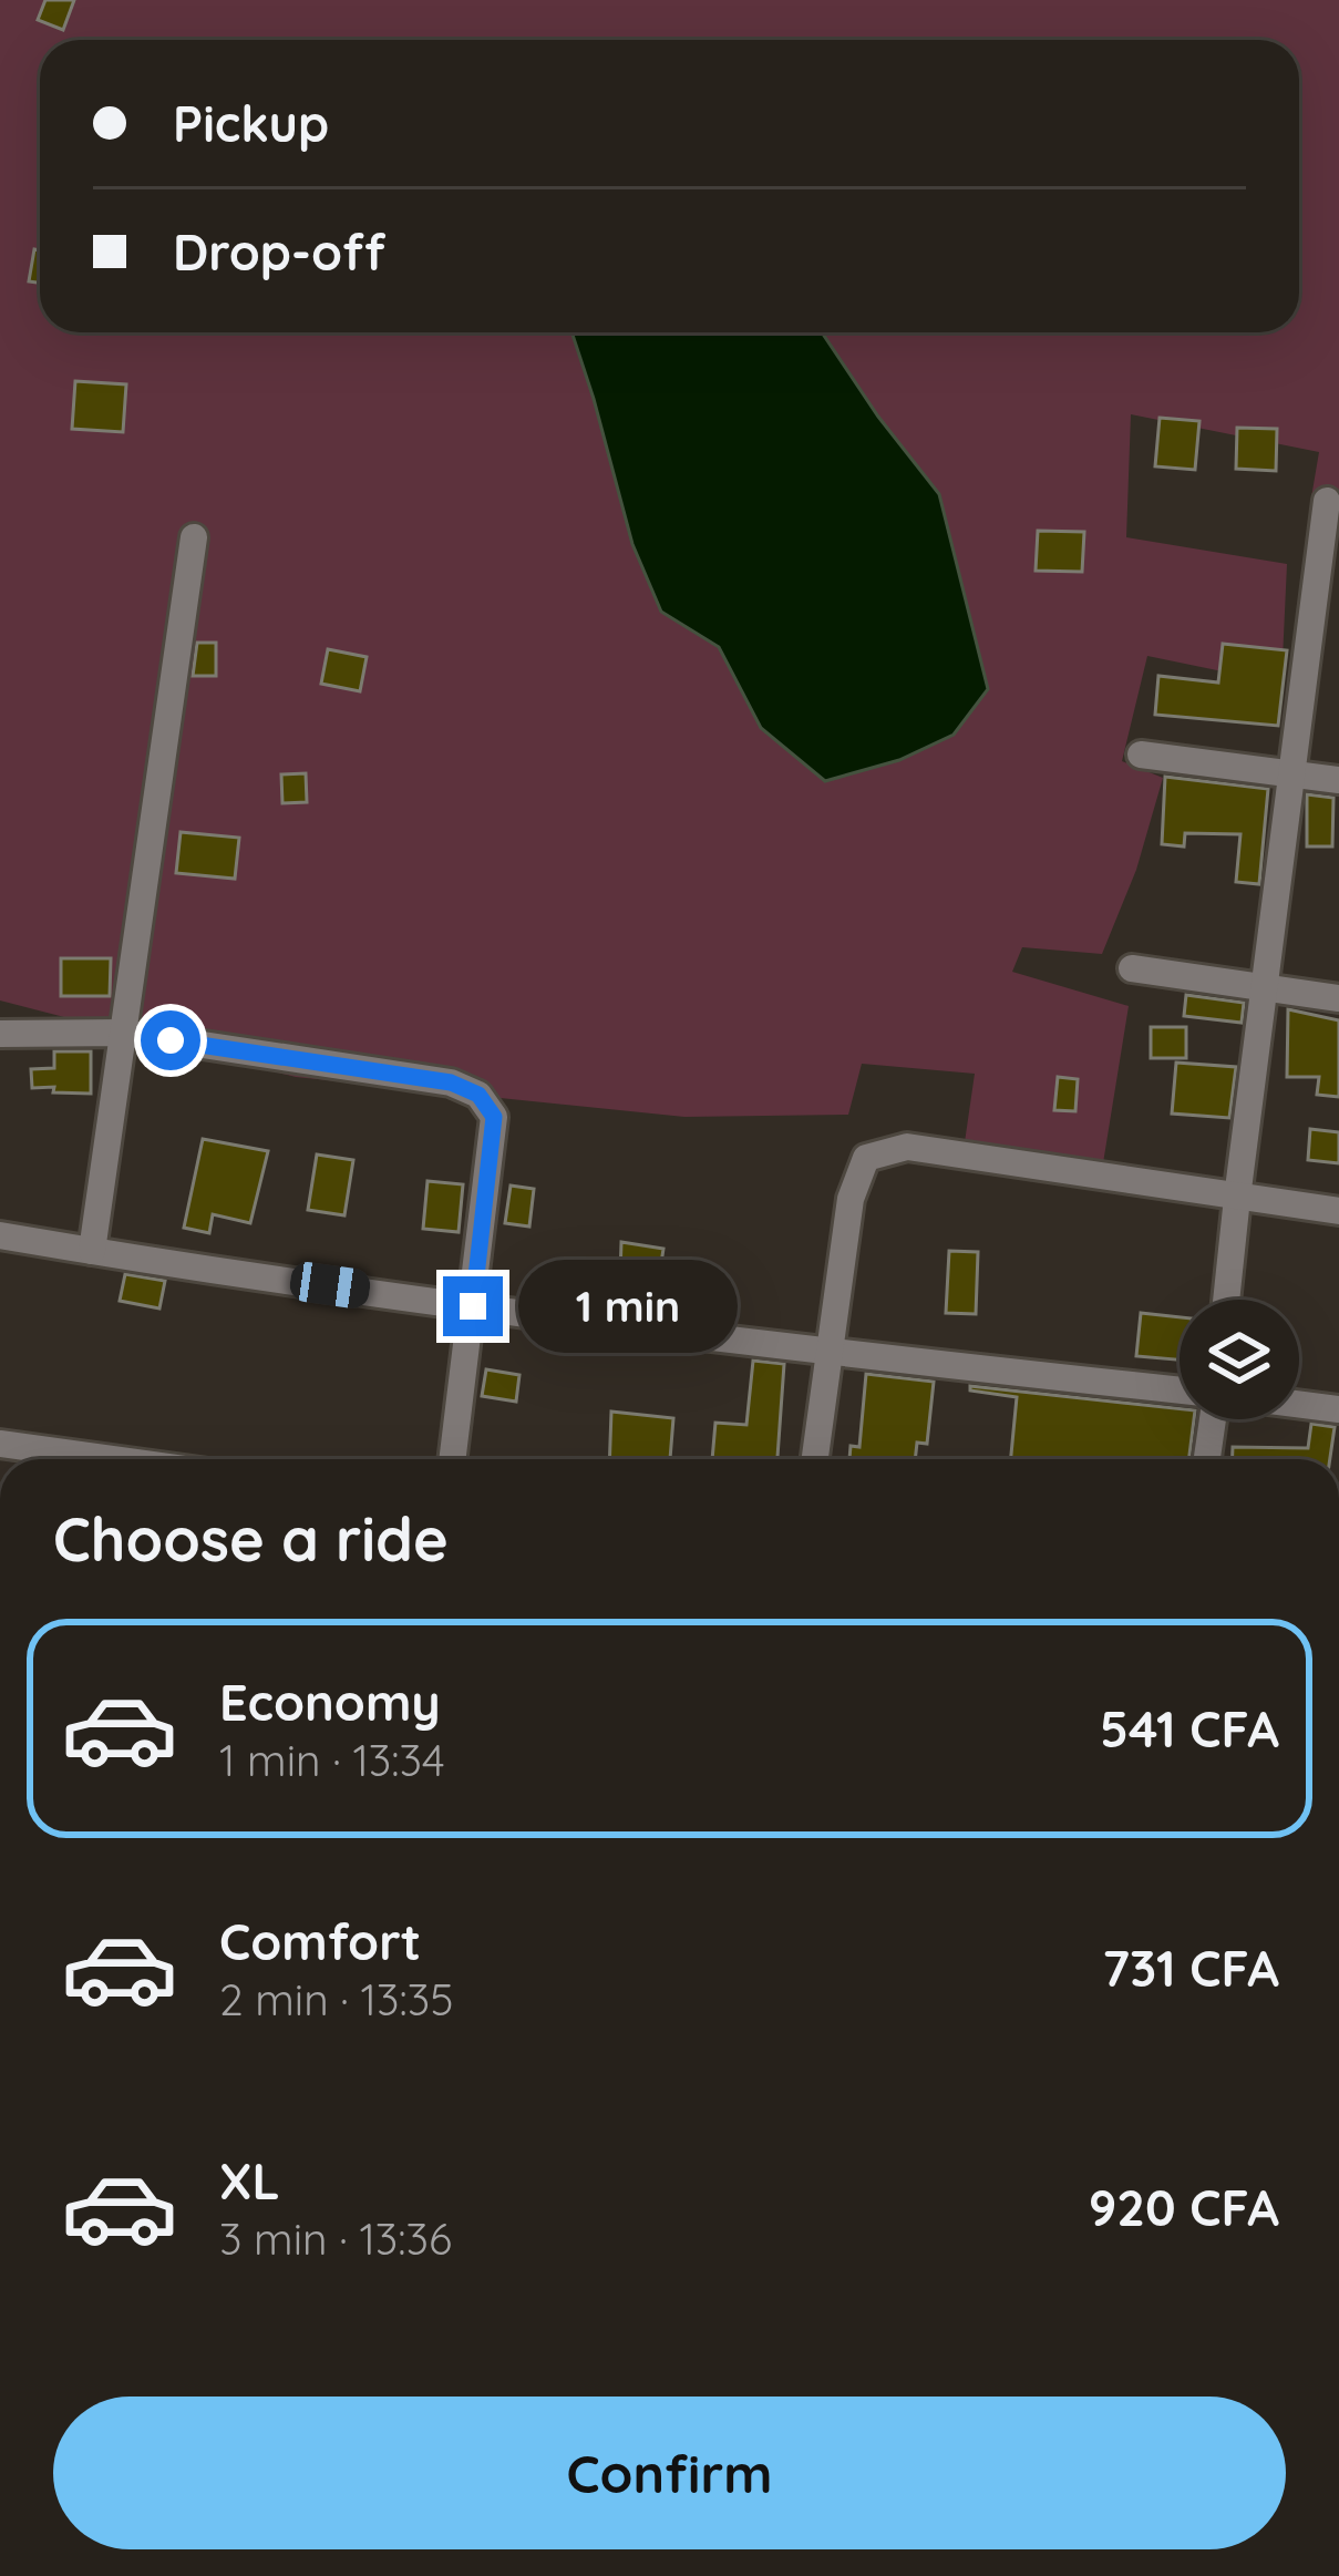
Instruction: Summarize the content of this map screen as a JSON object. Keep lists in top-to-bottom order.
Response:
{
  "page": {
    "banner": ["Pickup", "Drop-off"],
    "bubble": "1 min",
    "heading": "Choose a ride",
    "list": [
      {
        "name": "Economy",
        "note": "1 min · 13:34",
        "value": "541 CFA"
      },
      {
        "name": "Comfort",
        "note": "2 min · 13:35",
        "value": "731 CFA"
      },
      {
        "name": "XL",
        "note": "3 min · 13:36",
        "value": "920 CFA"
      }
    ],
    "buttons": "Confirm"
  }
}
